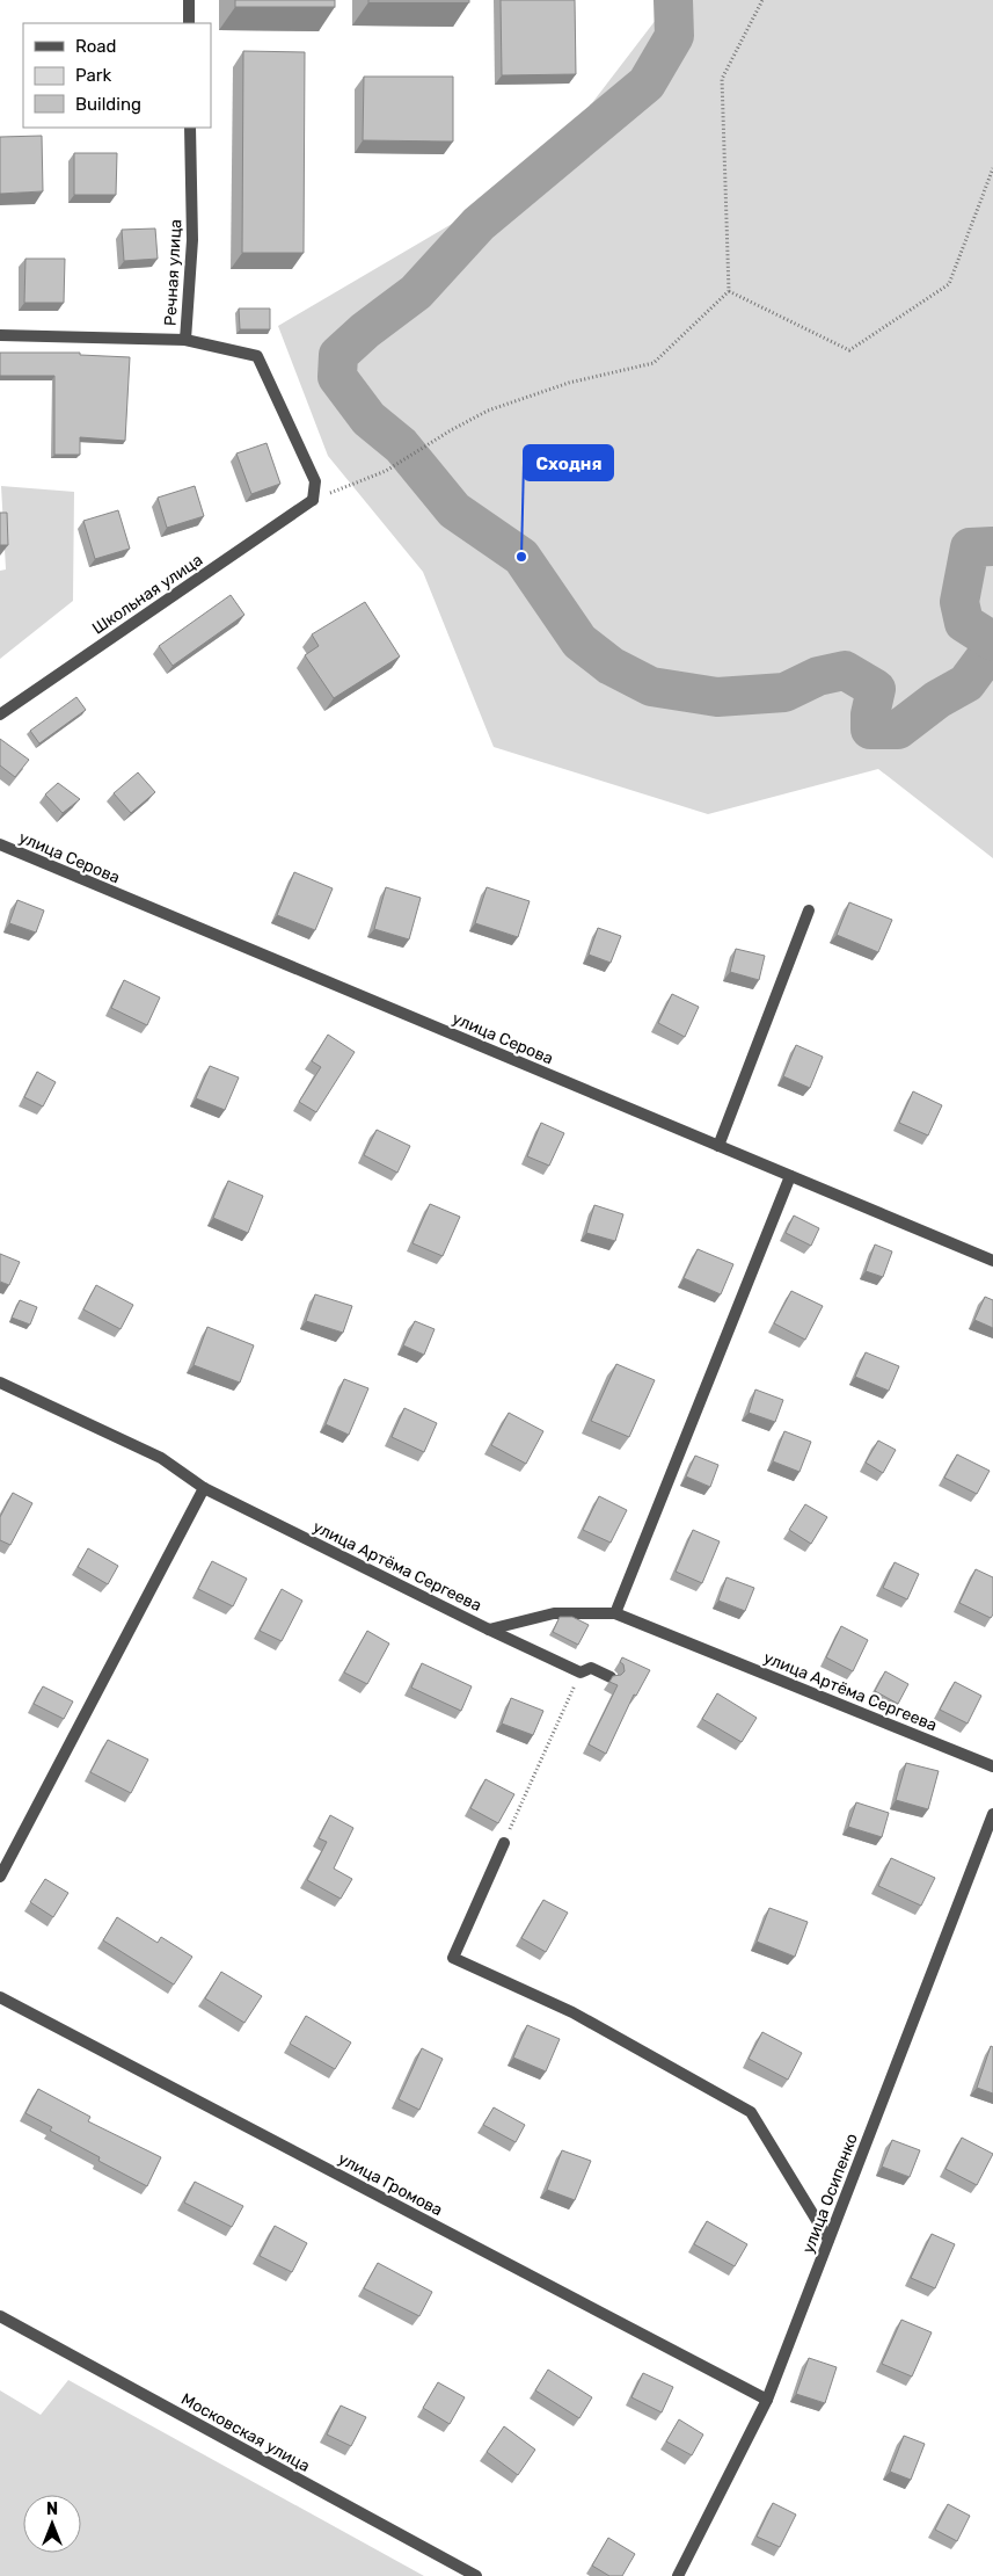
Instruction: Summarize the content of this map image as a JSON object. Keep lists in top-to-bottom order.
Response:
{
  "streets": {
    "street": [
      "Речная улица",
      "Школьная улица",
      "улица Серова",
      "улица Артёма Сергеева",
      "улица Громова",
      "улица Осипенко",
      "Московская улица"
    ]
  },
  "crossings": [
    ["улица Громова", "улица Осипенко"]
  ],
  "places": ["Сходня"],
  "legend": ["Road", "Park", "Building"],
  "north": "top"
}
